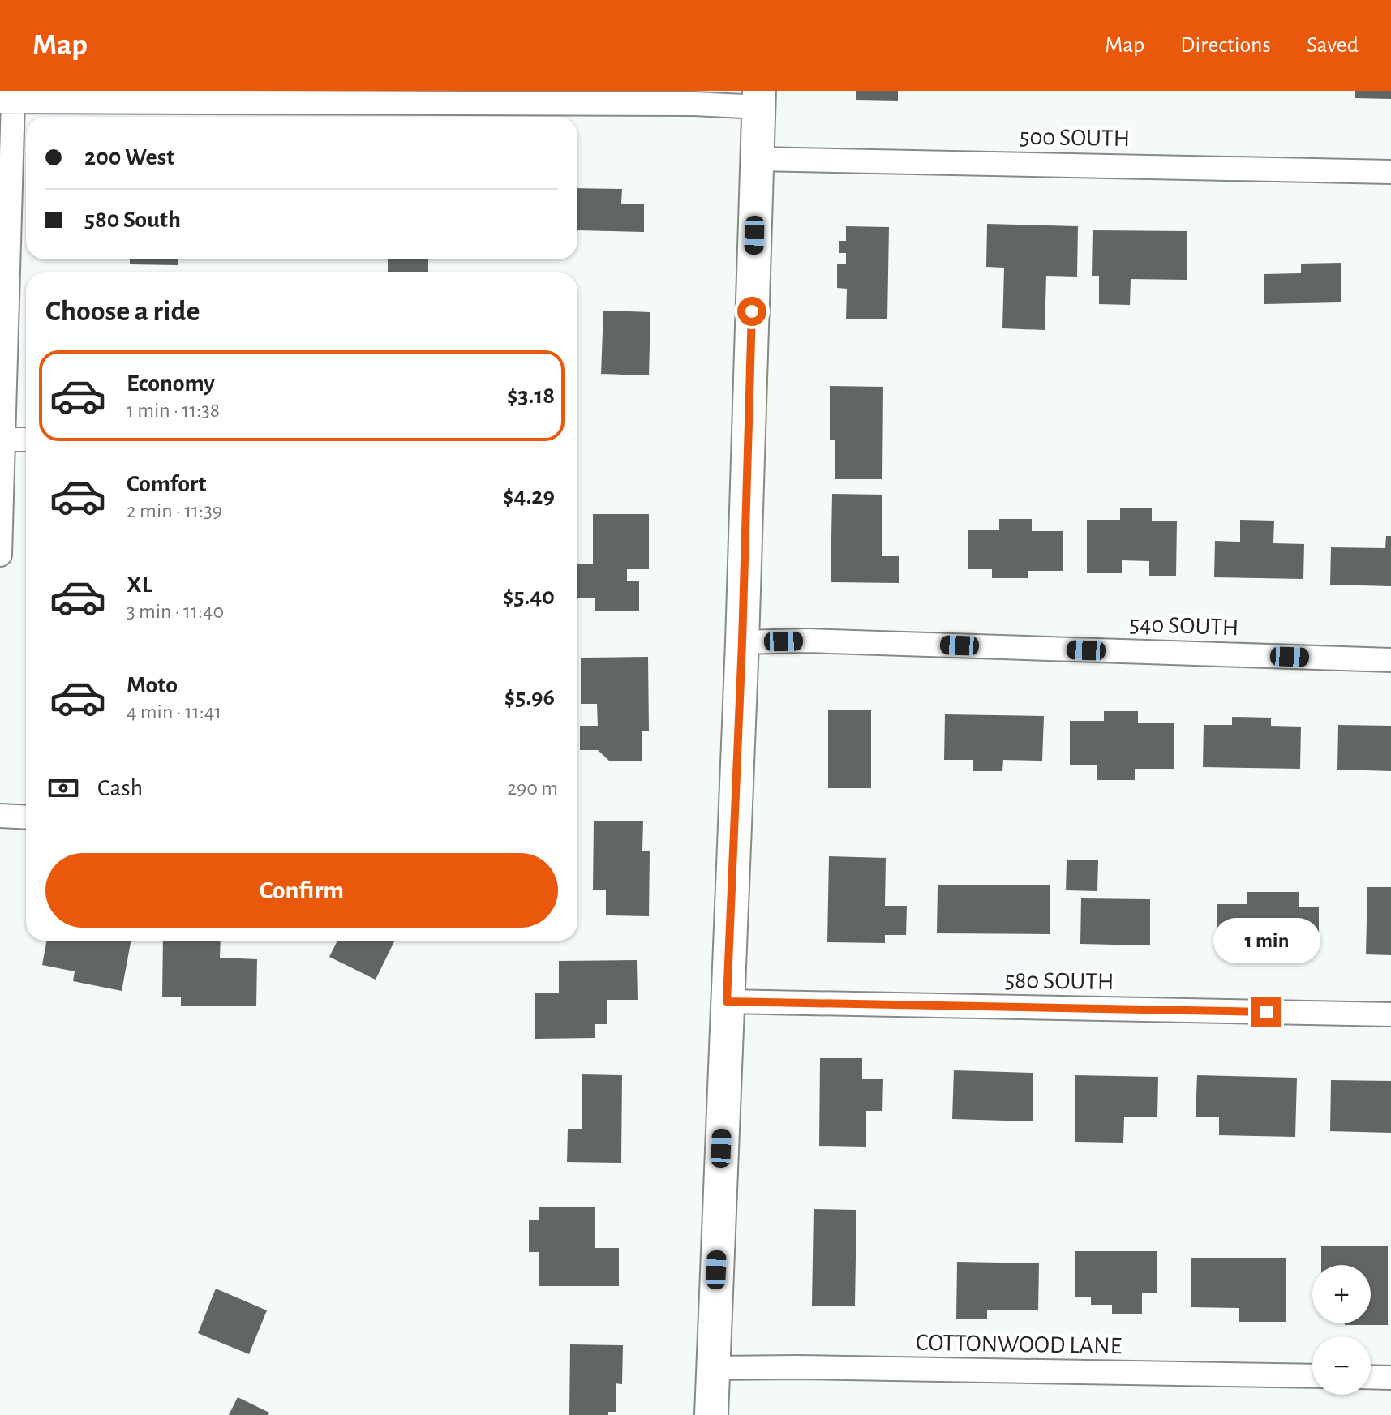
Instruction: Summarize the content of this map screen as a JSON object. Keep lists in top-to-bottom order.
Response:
{
  "streets": {
    "street": [
      "500 SOUTH",
      "540 SOUTH",
      "580 SOUTH",
      "COTTONWOOD LANE"
    ]
  },
  "page": {
    "header": "Map",
    "nav": ["Map", "Directions", "Saved"],
    "banner": ["200 West", "580 South"],
    "heading": "Choose a ride",
    "list": [
      {
        "name": "Economy",
        "note": "1 min · 11:38",
        "value": "$3.18"
      },
      {
        "name": "Comfort",
        "note": "2 min · 11:39",
        "value": "$4.29"
      },
      {
        "name": "XL",
        "note": "3 min · 11:40",
        "value": "$5.40"
      },
      {
        "name": "Moto",
        "note": "4 min · 11:41",
        "value": "$5.96"
      }
    ],
    "pay": ["Cash", "290 m"],
    "buttons": "Confirm",
    "bubble": "1 min",
    "map_buttons": ["+", "−"]
  }
}
